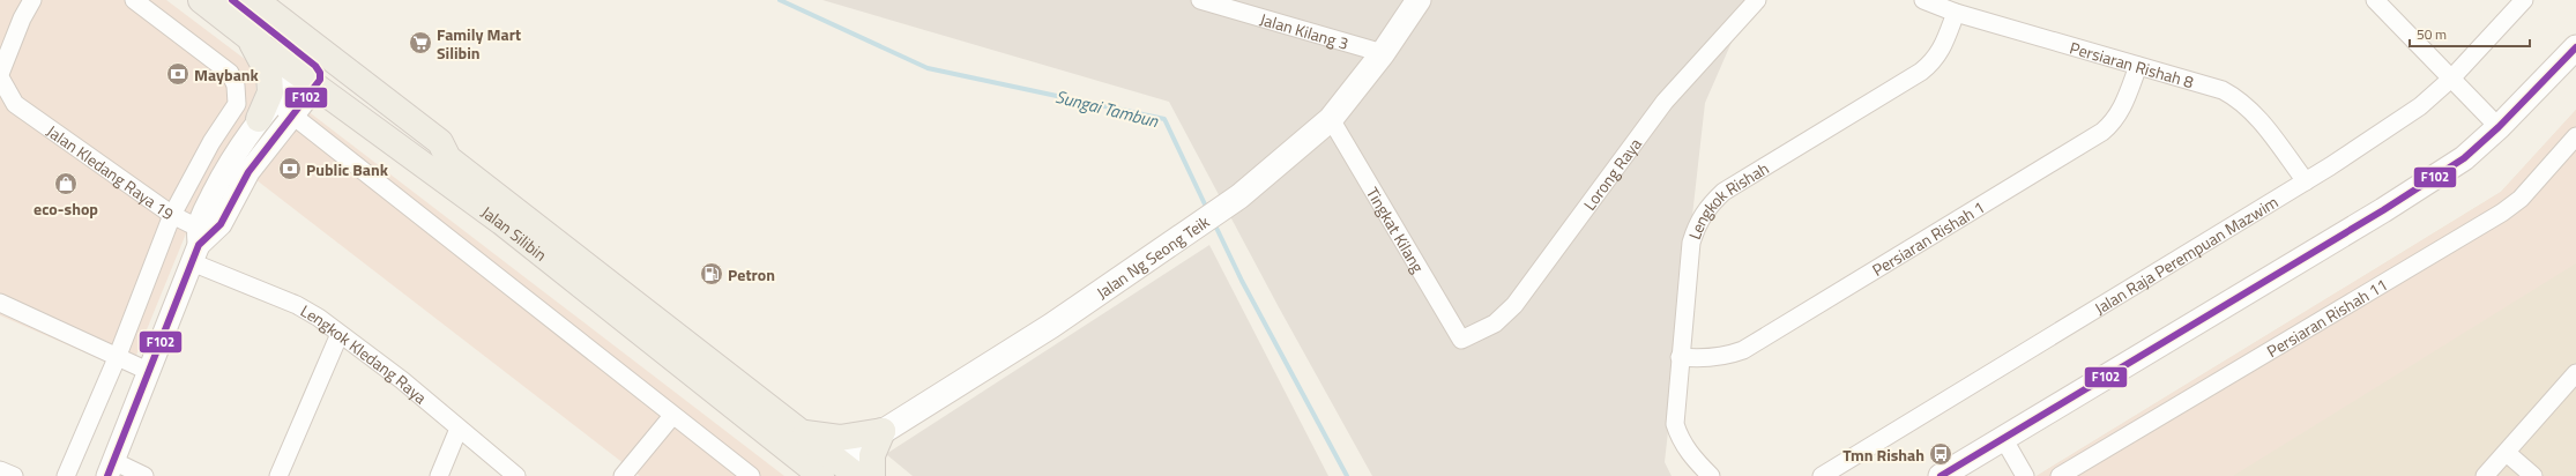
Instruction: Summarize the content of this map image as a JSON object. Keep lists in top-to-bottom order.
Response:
{
  "streets": {
    "main road": ["Jalan Silibin", "Jalan Ng Seong Teik"],
    "street": [
      "Jalan Kilang 3",
      "Persiaran Rishah 8",
      "Jalan Kledang Raya 19",
      "Lorong Raya",
      "Lengkok Rishah",
      "Tingkat Kilang",
      "Persiaran Rishah 1",
      "Jalan Raja Perempuan Mazwim",
      "Persiaran Rishah 11",
      "Lengkok Kledang Raya"
    ]
  },
  "crossings": [
    ["Jalan Kilang 3", "Jalan Ng Seong Teik"],
    ["Persiaran Rishah 8", "Lengkok Rishah"],
    ["Persiaran Rishah 8", "Persiaran Rishah 1"],
    ["Persiaran Rishah 8", "Jalan Raja Perempuan Mazwim"],
    ["Jalan Kledang Raya 19", "Lengkok Kledang Raya"],
    ["Lorong Raya", "Tingkat Kilang"],
    ["Lengkok Rishah", "Persiaran Rishah 1"],
    ["Tingkat Kilang", "Jalan Ng Seong Teik"],
    ["Jalan Silibin", "Jalan Ng Seong Teik"]
  ],
  "water": ["Sungai Tambun"],
  "places": {
    "supermarket": ["Family Mart Silibin"],
    "bank": ["Maybank", "Public Bank"],
    "shop": ["eco-shop"],
    "fuel station": ["Petron"],
    "bus stop": ["Tmn Rishah"]
  },
  "lines": ["transit line F102"],
  "scale_bar": "50 m"
}
